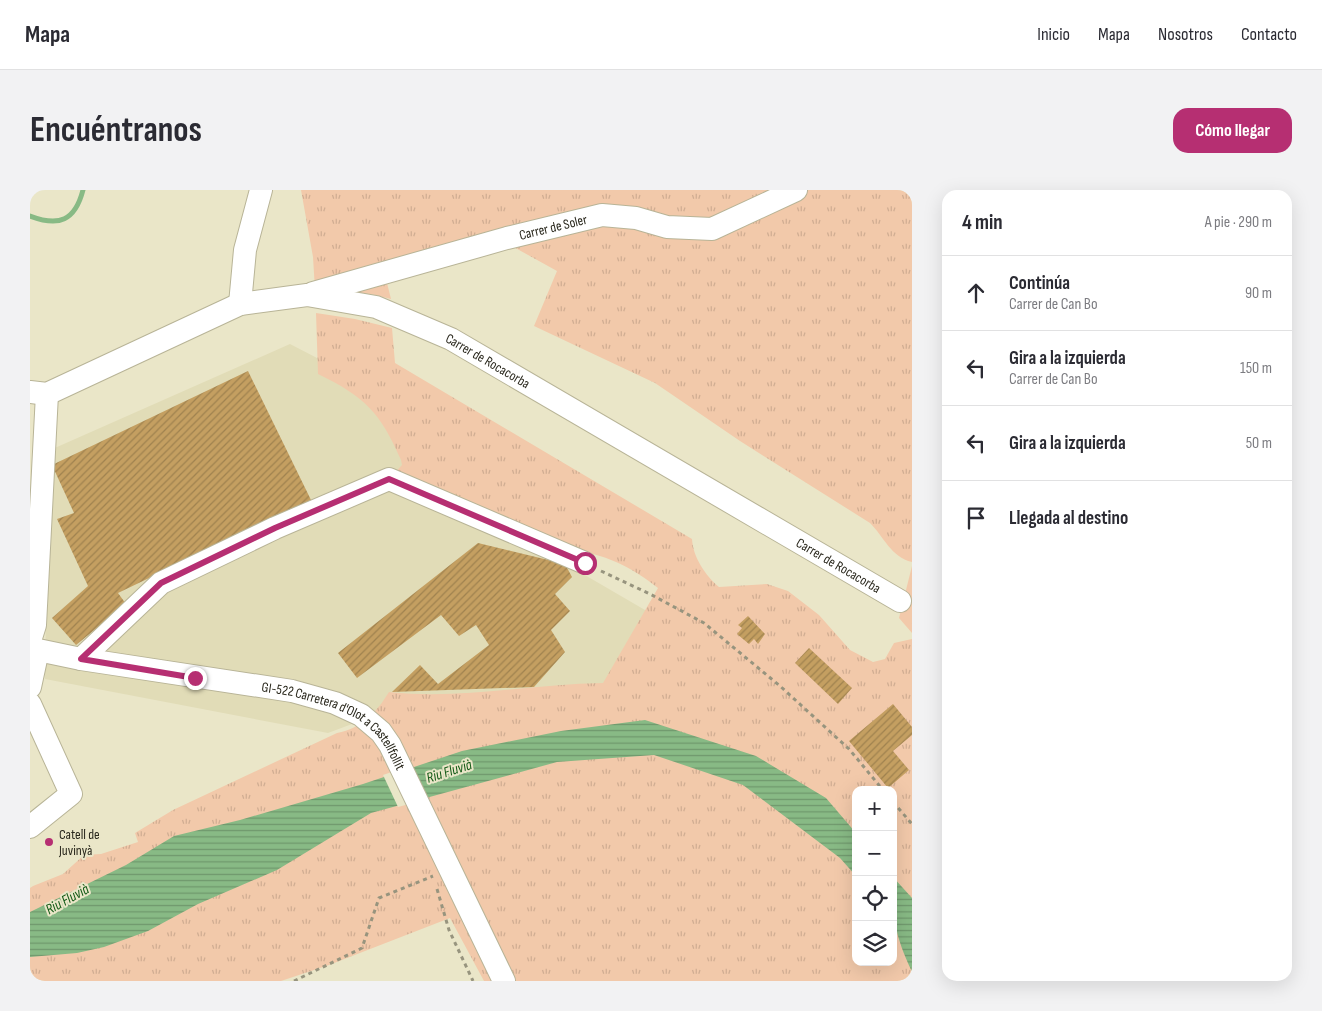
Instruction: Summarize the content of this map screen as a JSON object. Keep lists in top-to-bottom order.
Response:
{
  "streets": {
    "street": ["Carrer de Soler", "Carrer de Rocacorba", "GI-522 Carretera d'Olot a Castellfollit"]
  },
  "crossings": [
    ["Carrer de Soler", "Carrer de Rocacorba"]
  ],
  "water": ["Riu Fluvià"],
  "places": ["Catell de Juvinyà"],
  "page": {
    "header": "Mapa",
    "nav": [
      "Inicio",
      "Mapa",
      "Nosotros",
      "Contacto"
    ],
    "buttons": "Cómo llegar",
    "title": "Encuéntranos",
    "heading": ["4 min", "A pie · 290 m"],
    "list": [
      ["Continúa", "Carrer de Can Bo", "90 m"],
      ["Gira a la izquierda", "Carrer de Can Bo", "150 m"],
      ["Gira a la izquierda", "50 m"],
      "Llegada al destino"
    ],
    "map_buttons": ["+", "−"]
  }
}
